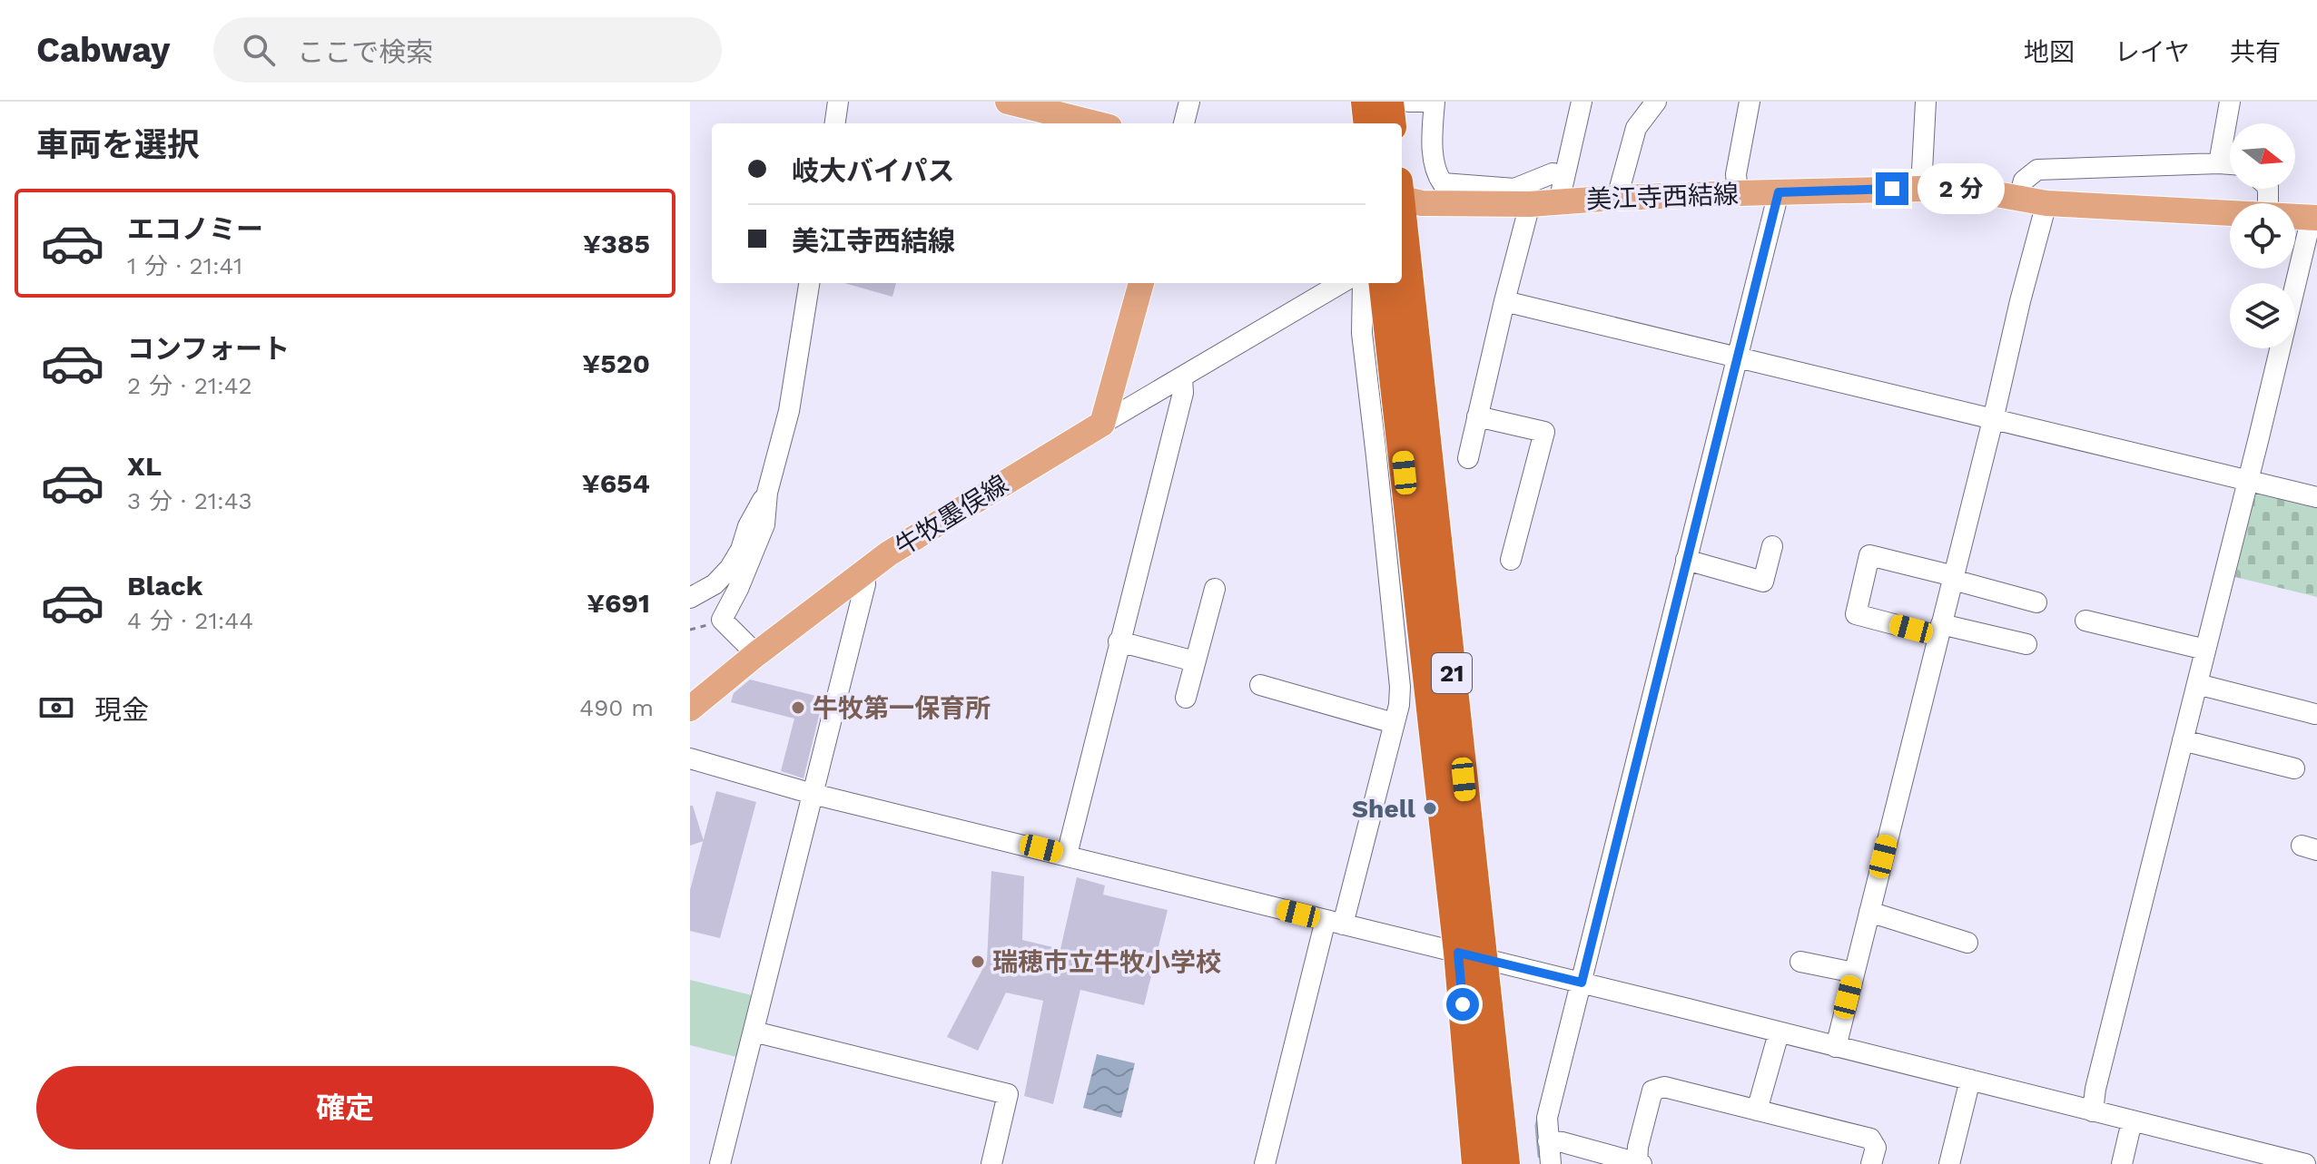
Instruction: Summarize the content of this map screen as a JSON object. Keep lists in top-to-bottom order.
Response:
{
  "streets": {
    "highway": ["21"],
    "main road": ["美江寺西結線", "牛牧墨俣線"]
  },
  "places": ["牛牧第一保育所", "Shell", "瑞穂市立牛牧小学校"],
  "north": "right",
  "page": {
    "header": "Cabway",
    "search": "ここで検索",
    "nav": ["地図", "レイヤ", "共有"],
    "heading": "車両を選択",
    "banner": ["岐大バイパス", "美江寺西結線"],
    "bubble": "2 分",
    "list": [
      {
        "name": "エコノミー",
        "note": "1 分 · 21:41",
        "value": "¥385"
      },
      {
        "name": "コンフォート",
        "note": "2 分 · 21:42",
        "value": "¥520"
      },
      {
        "name": "XL",
        "note": "3 分 · 21:43",
        "value": "¥654"
      },
      {
        "name": "Black",
        "note": "4 分 · 21:44",
        "value": "¥691"
      }
    ],
    "pay": ["現金", "490 m"],
    "buttons": "確定"
  }
}
